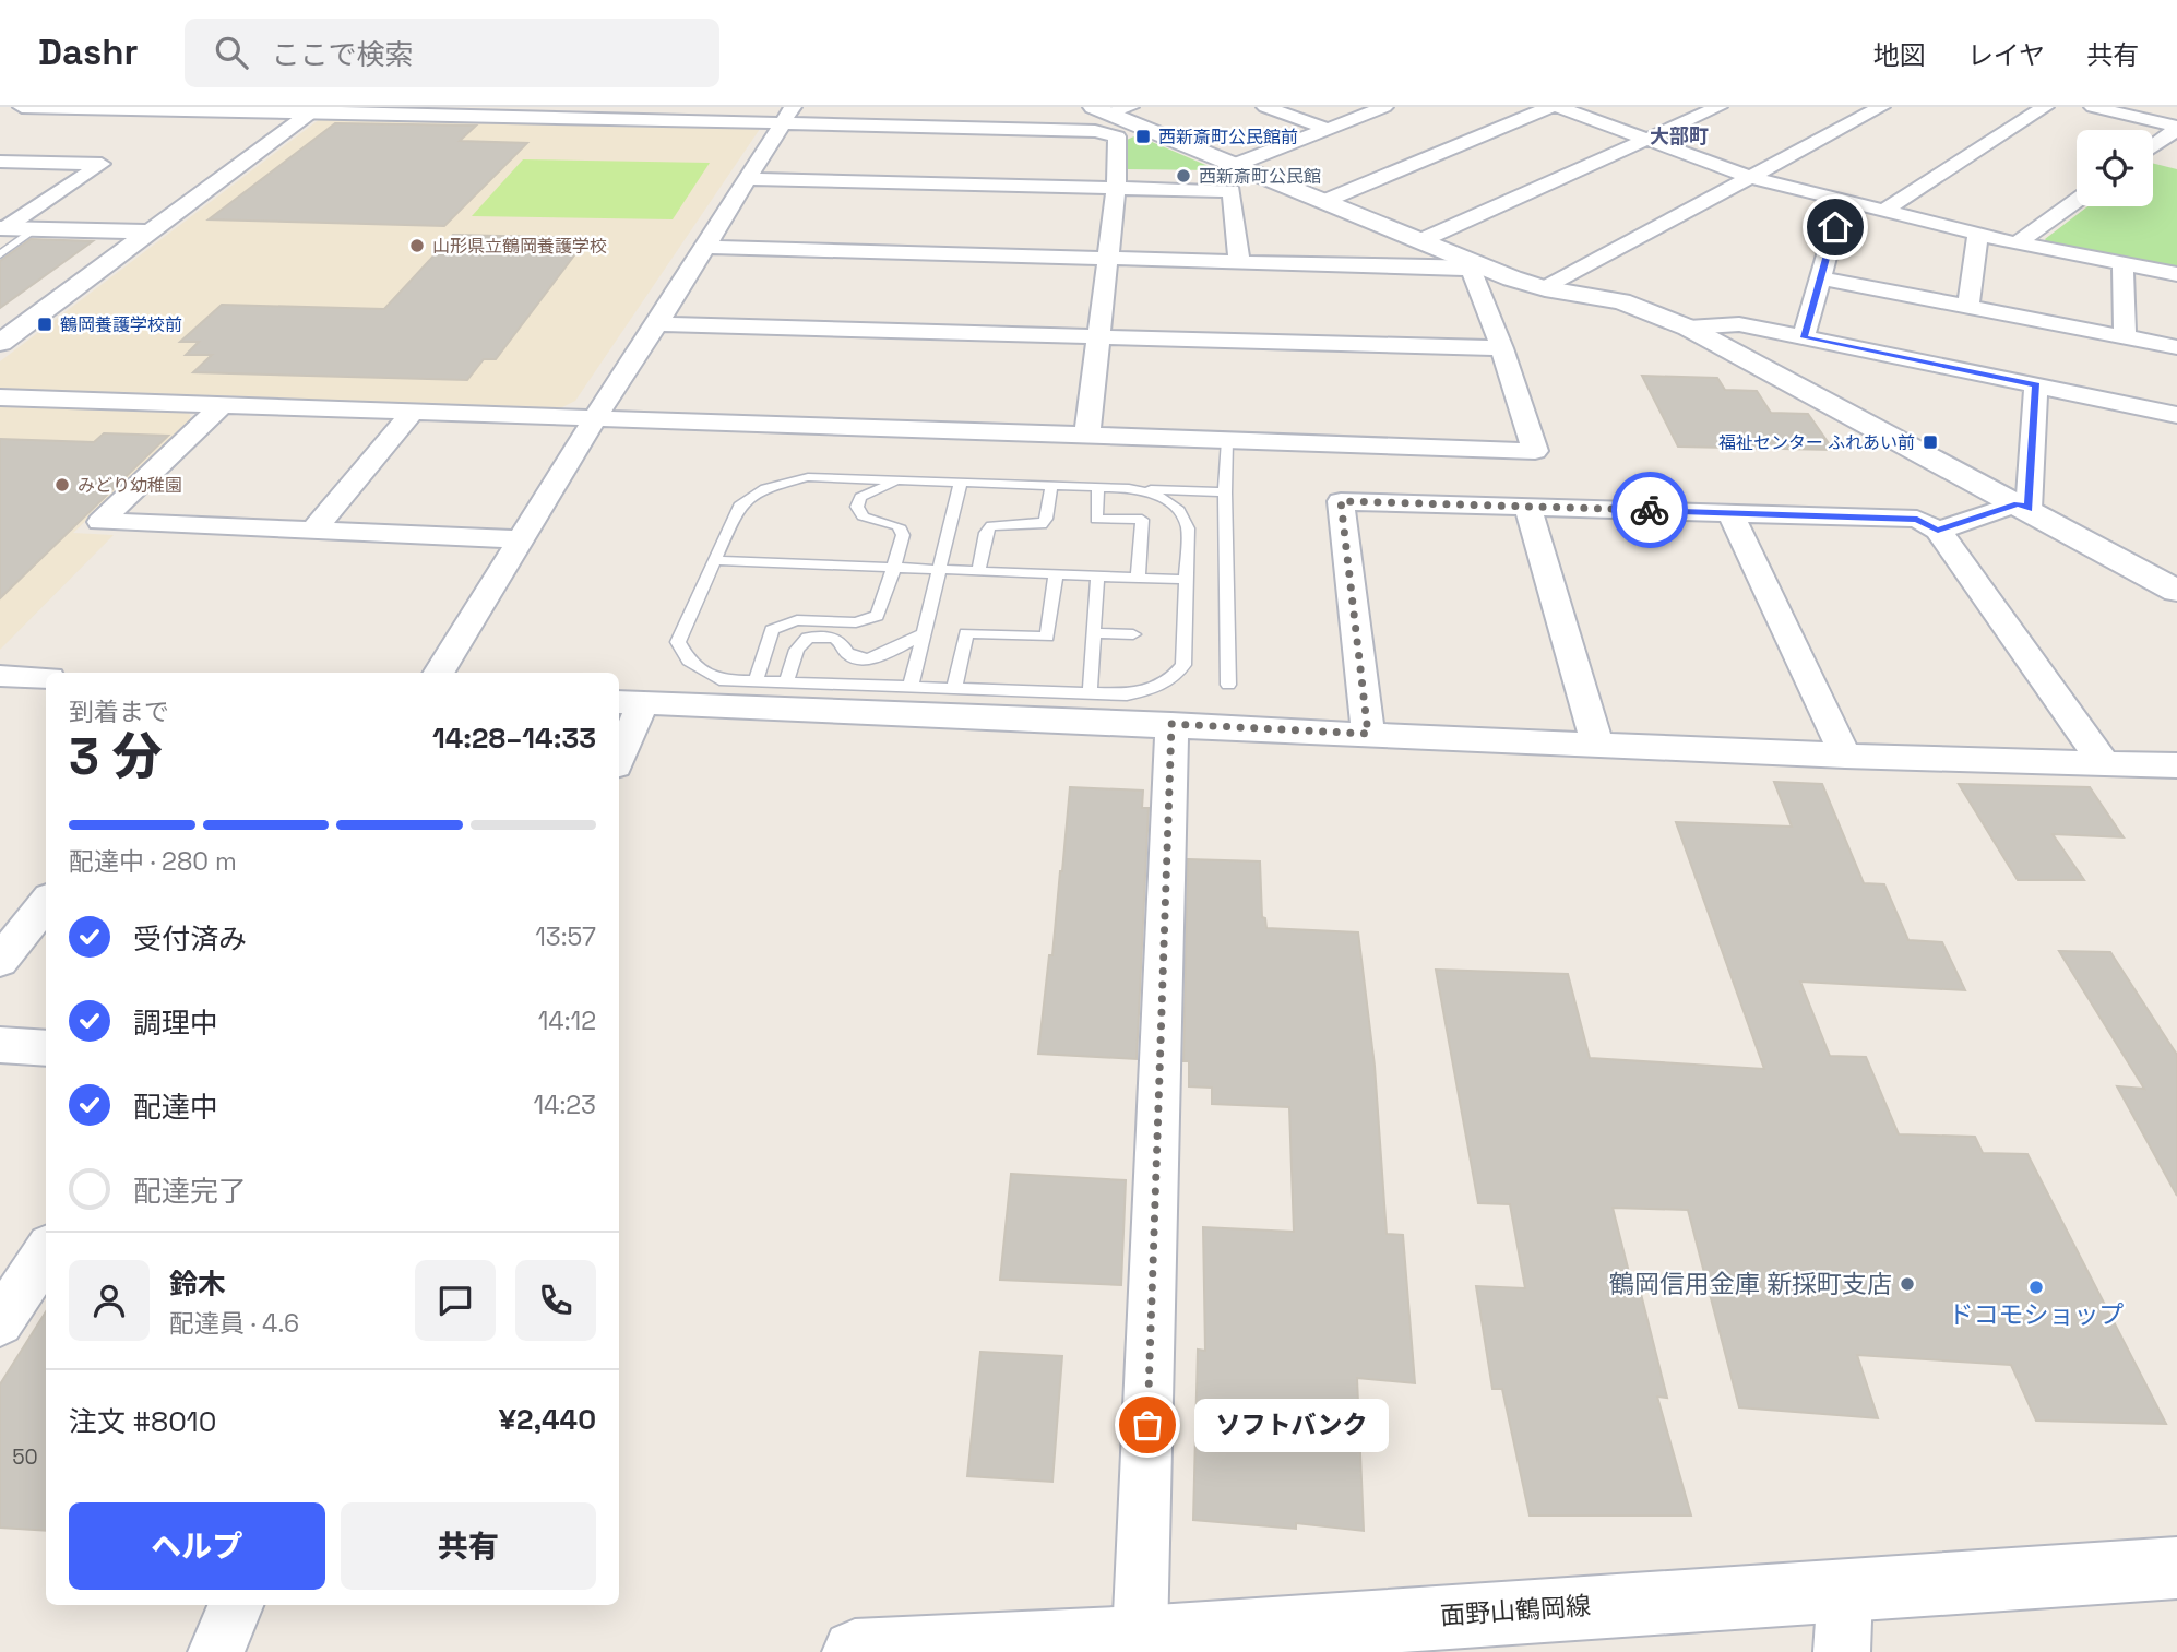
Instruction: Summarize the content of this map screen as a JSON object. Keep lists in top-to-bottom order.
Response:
{
  "streets": {
    "street": ["面野山鶴岡線"]
  },
  "districts": ["大部町"],
  "places": {
    "transit": ["西新斎町公民館前", "鶴岡養護学校前", "福祉センター ふれあい前"],
    "other": [
      "西新斎町公民館",
      "山形県立鶴岡養護学校",
      "みどり幼稚園",
      "鶴岡信用金庫 新採町支店",
      "ドコモショップ",
      "ソフトバンク"
    ]
  },
  "house_numbers": ["50"],
  "page": {
    "header": "Dashr",
    "search": "ここで検索",
    "nav": ["地図", "レイヤ", "共有"],
    "heading": ["3 分", "到着まで", "14:28–14:33"],
    "panel": [
      "鈴木",
      "配達員 · 4.6",
      "注文 #8010",
      "¥2,440"
    ],
    "bar": "配達中 · 280 m",
    "list": [
      ["受付済み", "13:57"],
      ["調理中", "14:12"],
      ["配達中", "14:23"],
      "配達完了"
    ],
    "bubble": "ソフトバンク",
    "buttons": ["ヘルプ", "共有"]
  }
}
